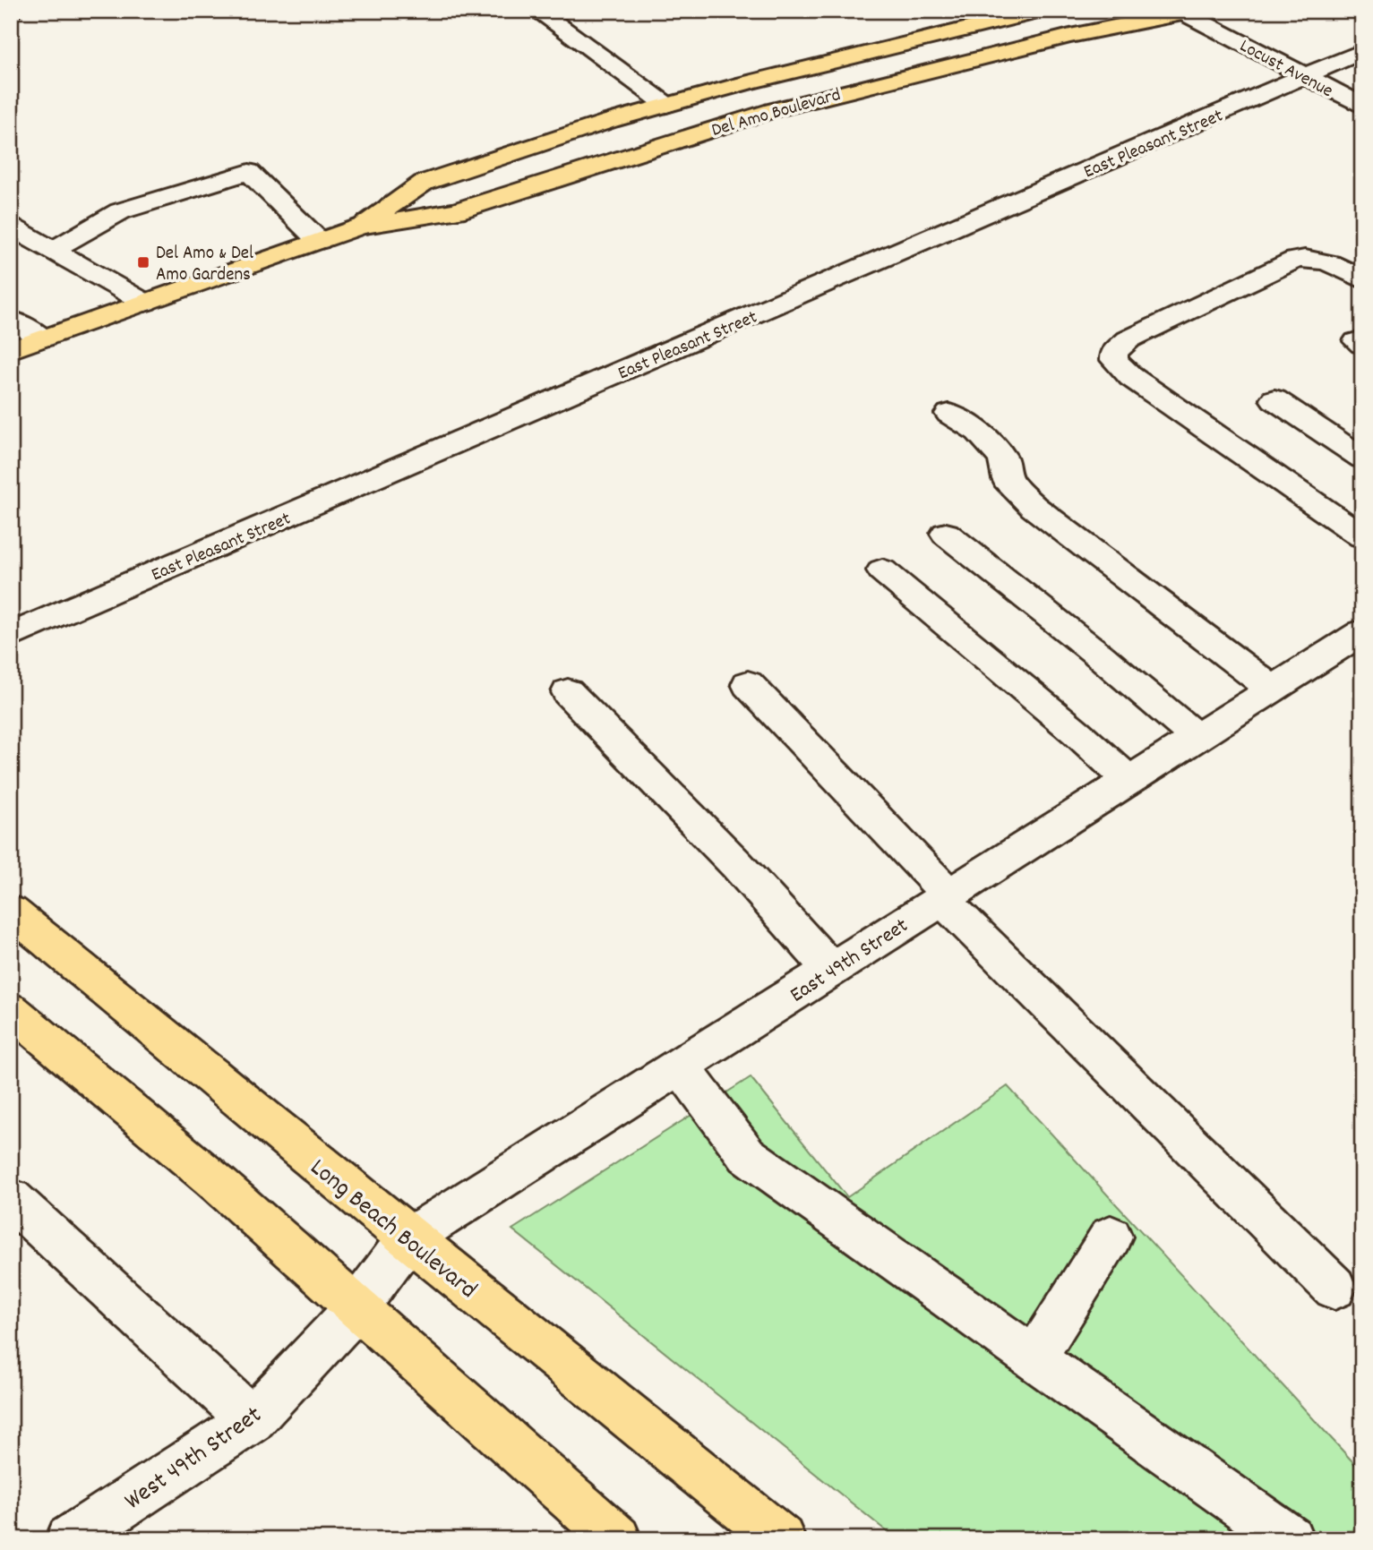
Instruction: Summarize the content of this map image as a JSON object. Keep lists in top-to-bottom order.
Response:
{
  "streets": {
    "main road": ["Del Amo Boulevard", "Long Beach Boulevard"],
    "street": [
      "Locust Avenue",
      "East Pleasant Street",
      "East 49th Street",
      "West 49th Street"
    ]
  },
  "crossings": [
    ["Locust Avenue", "Del Amo Boulevard"],
    ["Locust Avenue", "East Pleasant Street"],
    ["East 49th Street", "Long Beach Boulevard"],
    ["East 49th Street", "West 49th Street"]
  ],
  "places": {
    "transit": ["Del Amo & Del Amo Gardens"]
  }
}
